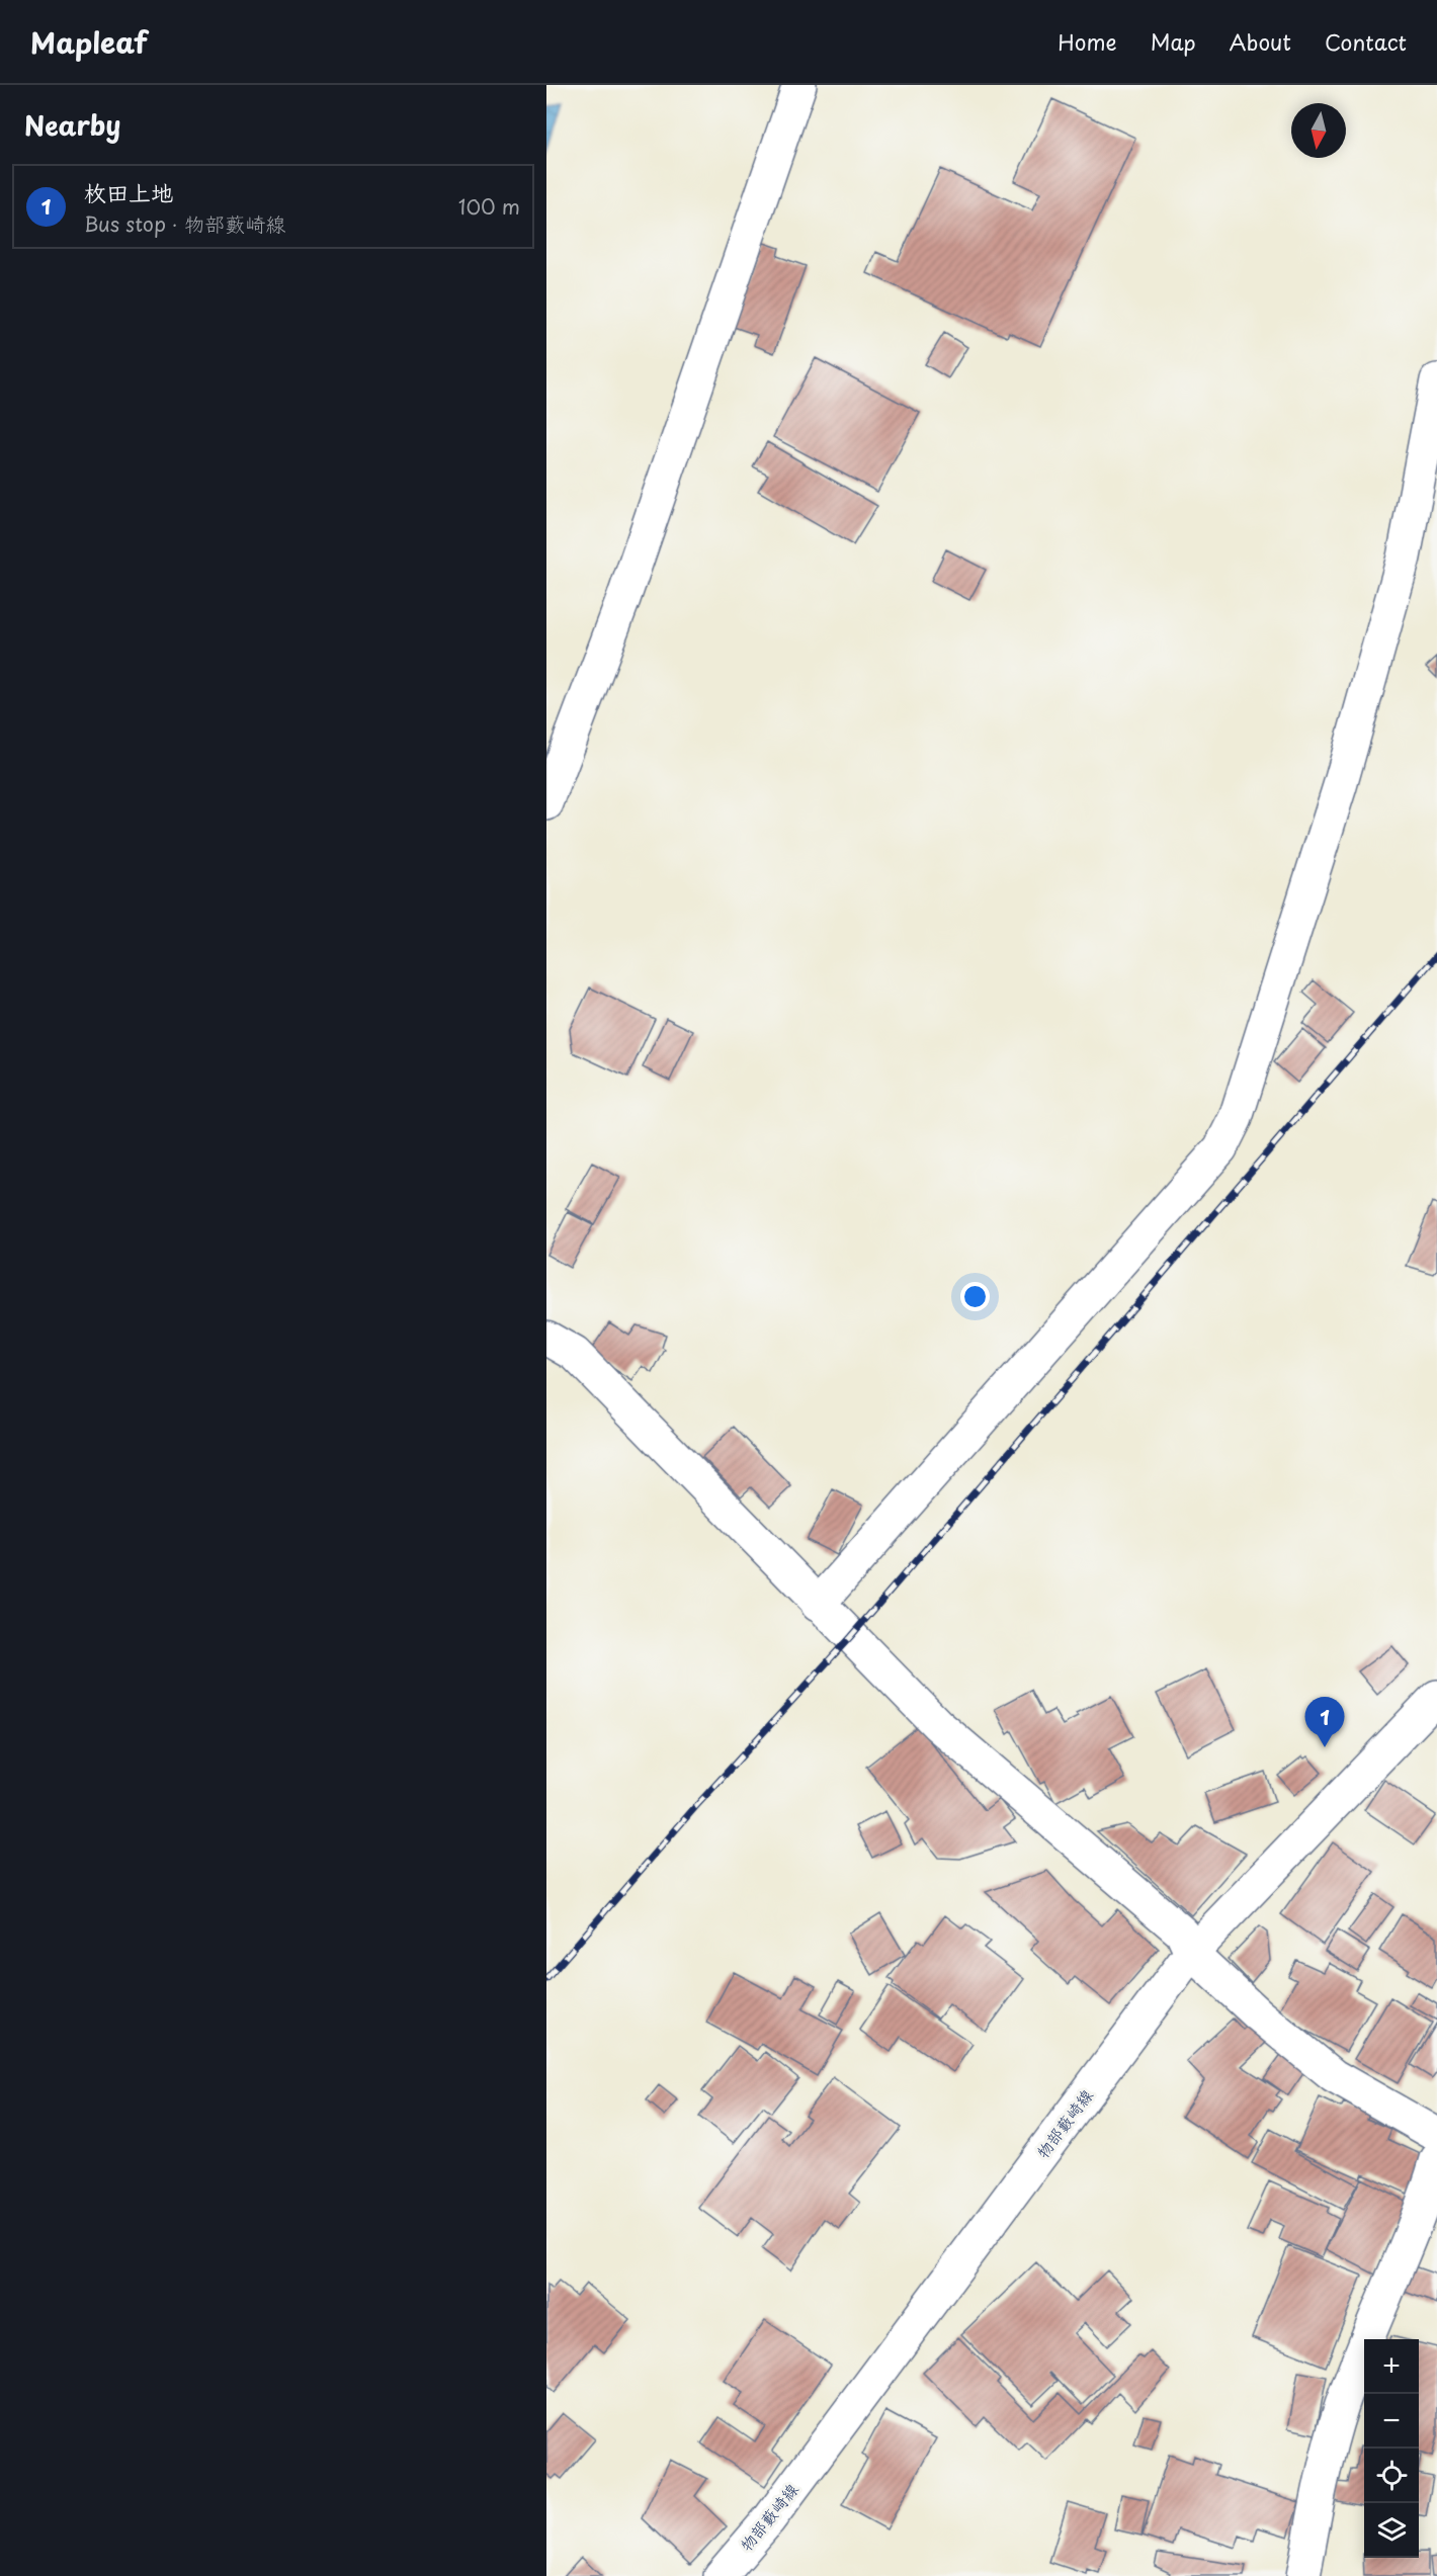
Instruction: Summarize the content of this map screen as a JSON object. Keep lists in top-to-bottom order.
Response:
{
  "streets": {
    "street": ["物部藪崎線"]
  },
  "north": "bottom",
  "page": {
    "header": "Mapleaf",
    "nav": [
      "Home",
      "Map",
      "About",
      "Contact"
    ],
    "heading": "Nearby",
    "list": [
      {
        "mark": "1",
        "name": "枚田上地",
        "note": "Bus stop · 物部藪崎線",
        "value": "100 m"
      }
    ],
    "pins": "1",
    "map_buttons": ["+", "−"]
  }
}
